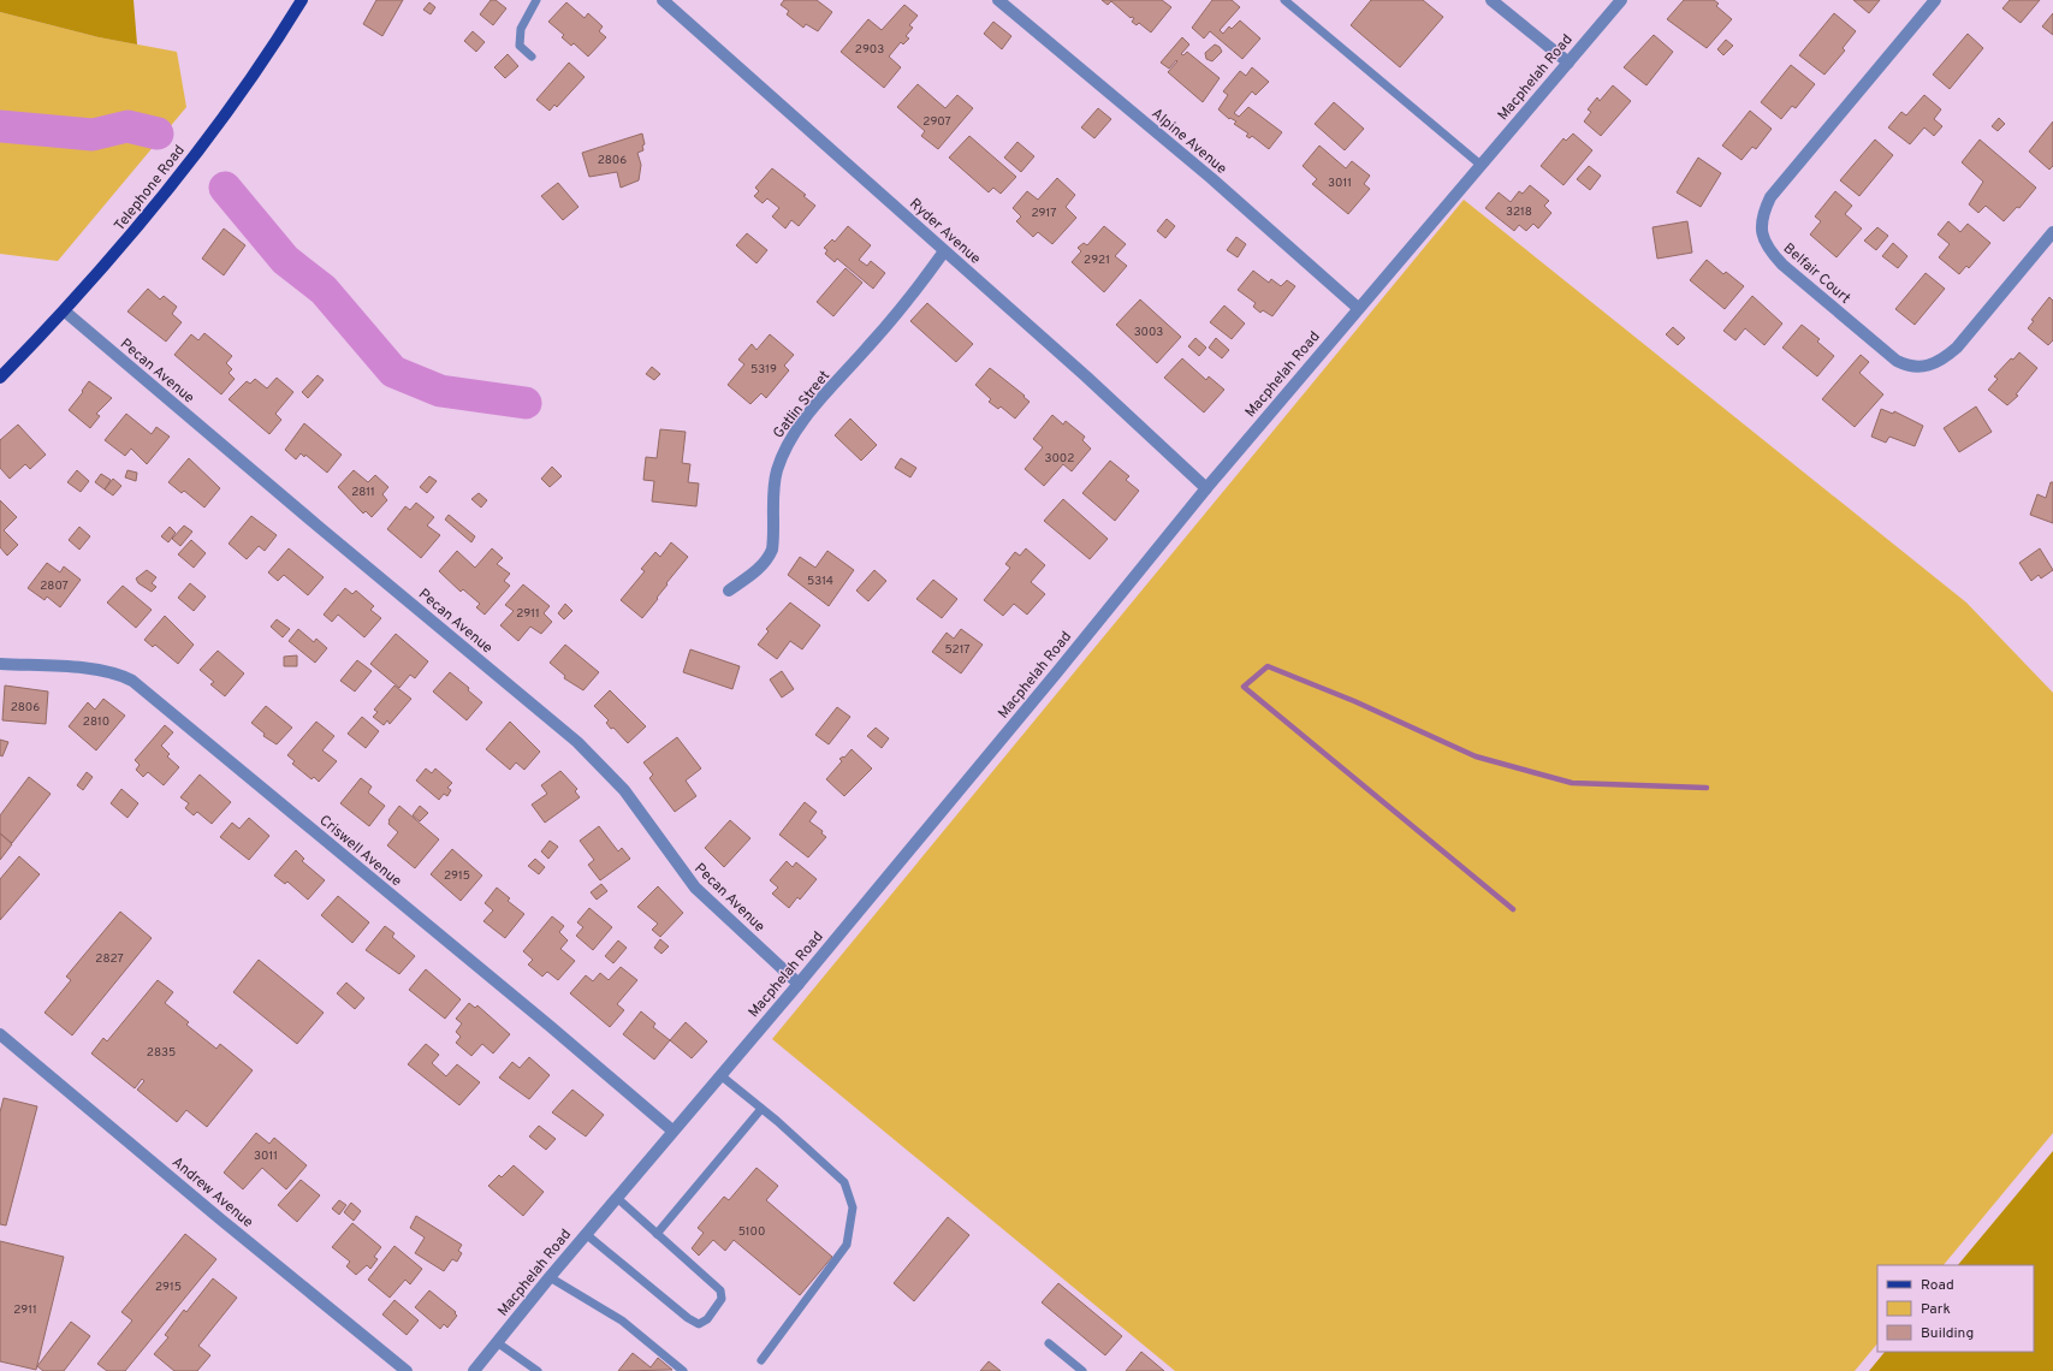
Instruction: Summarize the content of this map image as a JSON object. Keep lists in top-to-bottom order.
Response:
{
  "streets": {
    "main road": ["Telephone Road"],
    "street": [
      "Macphelah Road",
      "Alpine Avenue",
      "Ryder Avenue",
      "Belfair Court",
      "Pecan Avenue",
      "Gatlin Street",
      "Criswell Avenue",
      "Andrew Avenue"
    ]
  },
  "crossings": [
    ["Macphelah Road", "Alpine Avenue"],
    ["Macphelah Road", "Ryder Avenue"],
    ["Macphelah Road", "Pecan Avenue"],
    ["Macphelah Road", "Criswell Avenue"],
    ["Telephone Road", "Pecan Avenue"],
    ["Ryder Avenue", "Gatlin Street"]
  ],
  "house_numbers": [
    "2903",
    "2907",
    "2806",
    "3011",
    "3218",
    "2917",
    "2921",
    "3003",
    "5319",
    "3002",
    "2811",
    "5314",
    "2807",
    "2911",
    "5217",
    "2806",
    "2810",
    "2915",
    "2827",
    "2835",
    "3011",
    "5100",
    "2915",
    "2911"
  ],
  "legend": ["Road", "Park", "Building"]
}
